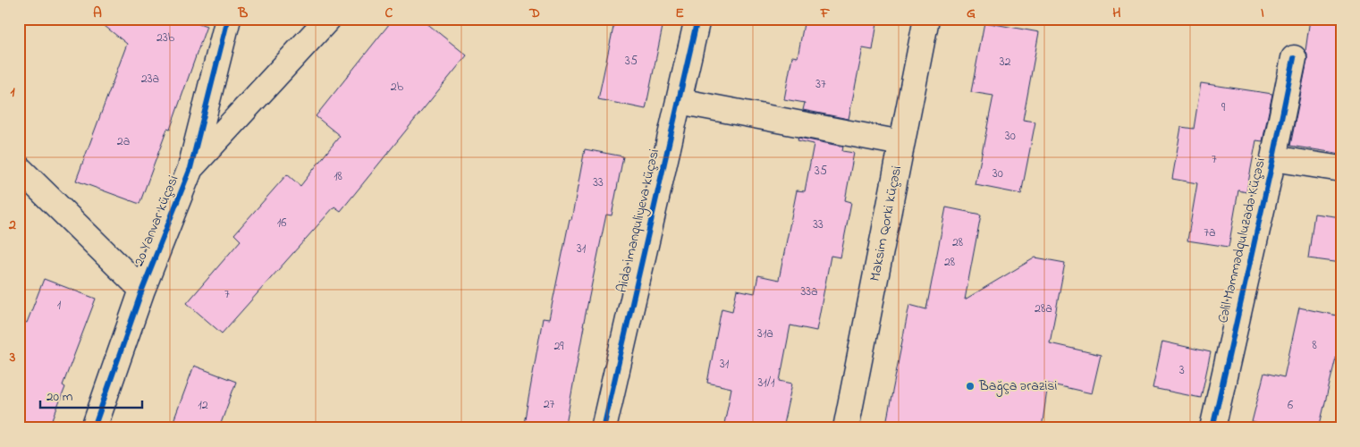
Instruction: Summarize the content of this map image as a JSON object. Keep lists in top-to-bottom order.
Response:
{
  "streets": {
    "street": [
      "20 Yanvar küçəsi",
      "Aida İmanquliyeva küçəsi",
      "Maksim Qorki küçəsi",
      "Cəlil Məmmədquluzadə Küçəsi"
    ]
  },
  "places": ["Bağça ərazisi"],
  "house_numbers": [
    "23b",
    "35",
    "32",
    "23a",
    "37",
    "2b",
    "9",
    "30",
    "2a",
    "7",
    "35",
    "30",
    "18",
    "33",
    "16",
    "33",
    "7a",
    "28",
    "31",
    "28",
    "33a",
    "7",
    "1",
    "28a",
    "31a",
    "8",
    "29",
    "31",
    "3",
    "31/1",
    "27",
    "12",
    "6"
  ],
  "scale_bar": "20 m",
  "grid": {
    "columns": [
      "A",
      "B",
      "C",
      "D",
      "E",
      "F",
      "G",
      "H",
      "I"
    ],
    "rows": ["1", "2", "3"]
  }
}
